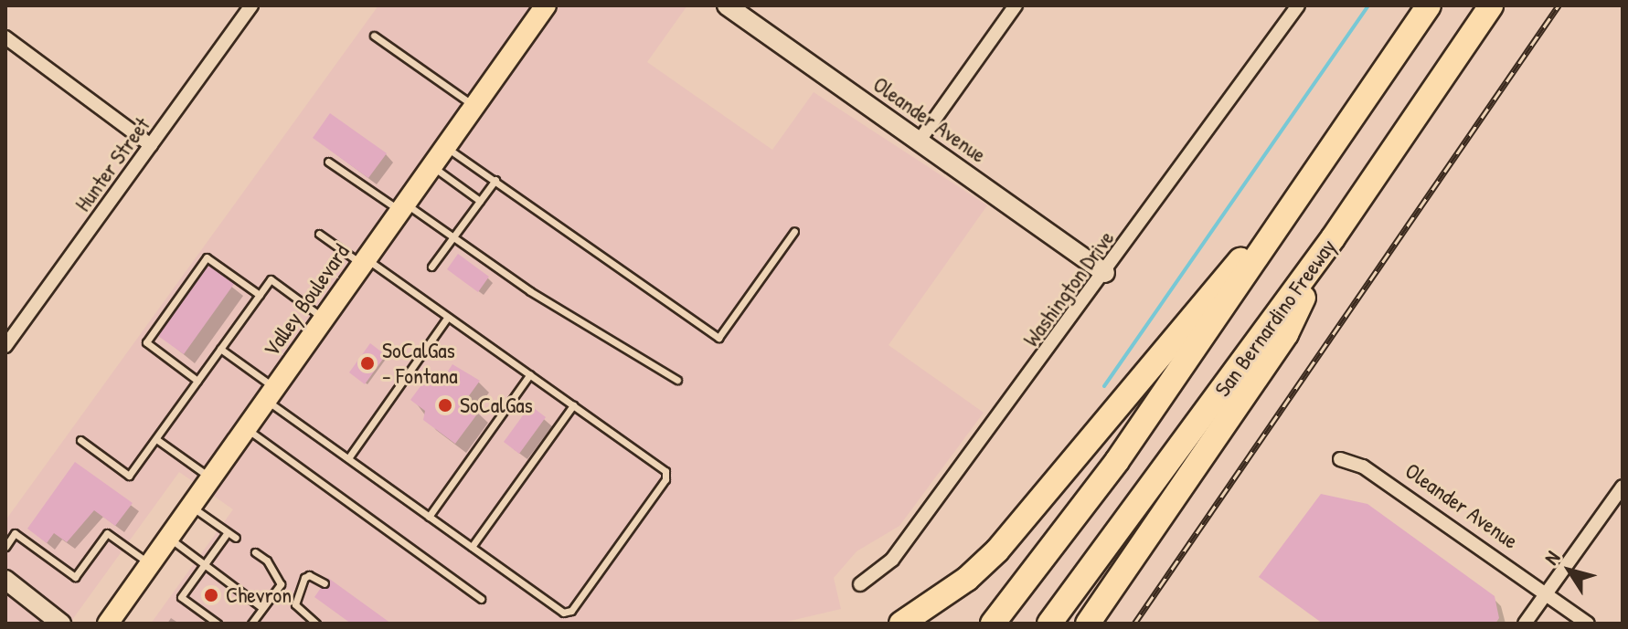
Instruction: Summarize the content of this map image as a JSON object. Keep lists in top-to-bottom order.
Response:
{
  "streets": {
    "highway": ["San Bernardino Freeway"],
    "main road": ["Valley Boulevard"],
    "street": ["Oleander Avenue", "Hunter Street", "Washington Drive"]
  },
  "crossings": [
    ["Oleander Avenue", "Washington Drive"]
  ],
  "places": ["SoCalGas - Fontana", "SoCalGas", "Chevron"],
  "north": "top left"
}
